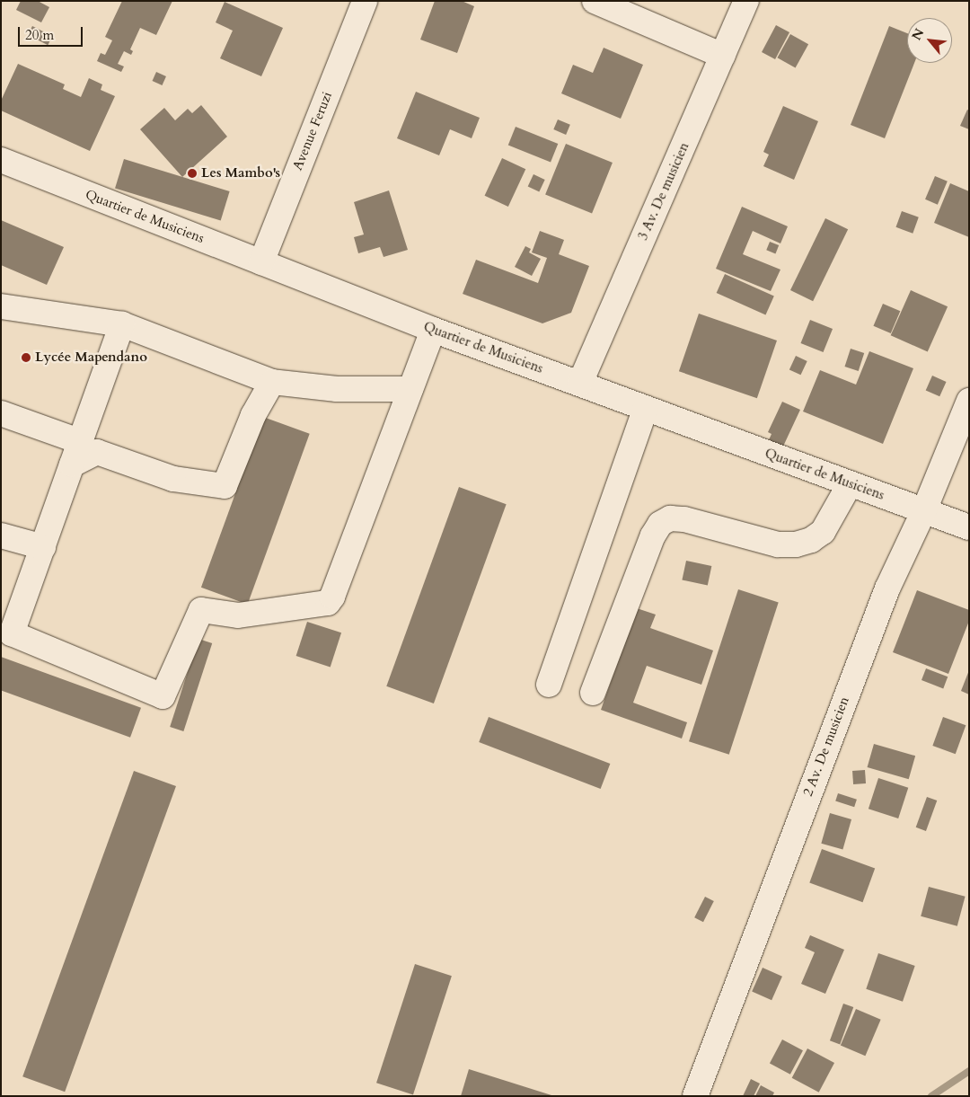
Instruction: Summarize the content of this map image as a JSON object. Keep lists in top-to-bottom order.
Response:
{
  "streets": {
    "street": [
      "Avenue Feruzi",
      "3 Av. De musicien",
      "Quartier de Musiciens",
      "2 Av. De musicien"
    ]
  },
  "crossings": [
    ["Avenue Feruzi", "Quartier de Musiciens"],
    ["3 Av. De musicien", "Quartier de Musiciens"],
    ["Quartier de Musiciens", "2 Av. De musicien"]
  ],
  "places": ["Les Mambo's", "Lycée Mapendano"],
  "scale_bar": "20 m",
  "north": "top left"
}
